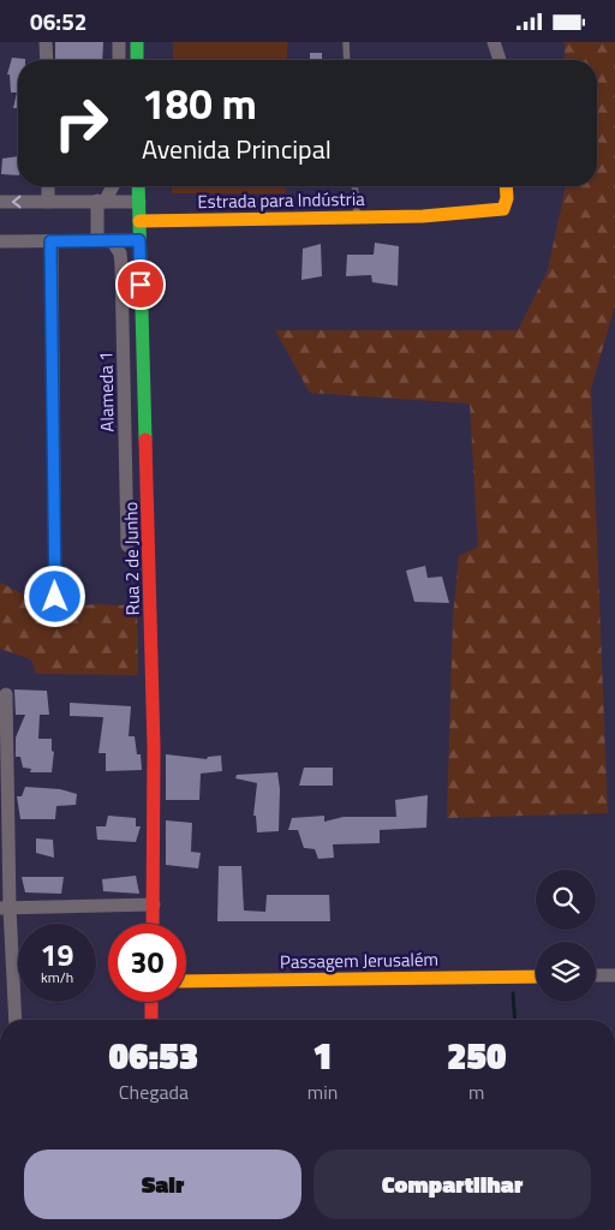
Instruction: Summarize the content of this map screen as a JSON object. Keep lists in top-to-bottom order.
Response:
{
  "streets": {
    "street": [
      "Estrada para Indústria",
      "Alameda 1",
      "Rua 2 de Junho",
      "Passagem Jerusalém"
    ]
  },
  "crossings": [
    ["Estrada para Indústria", "Rua 2 de Junho"]
  ],
  "page": {
    "status": "06:52",
    "turn": ["180 m", "Avenida Principal"],
    "speed": "19 km/h",
    "limit": "30",
    "eta": [
      "06:53",
      "Chegada",
      "1",
      "min",
      "250",
      "m"
    ],
    "buttons": ["Sair", "Compartilhar"]
  }
}
